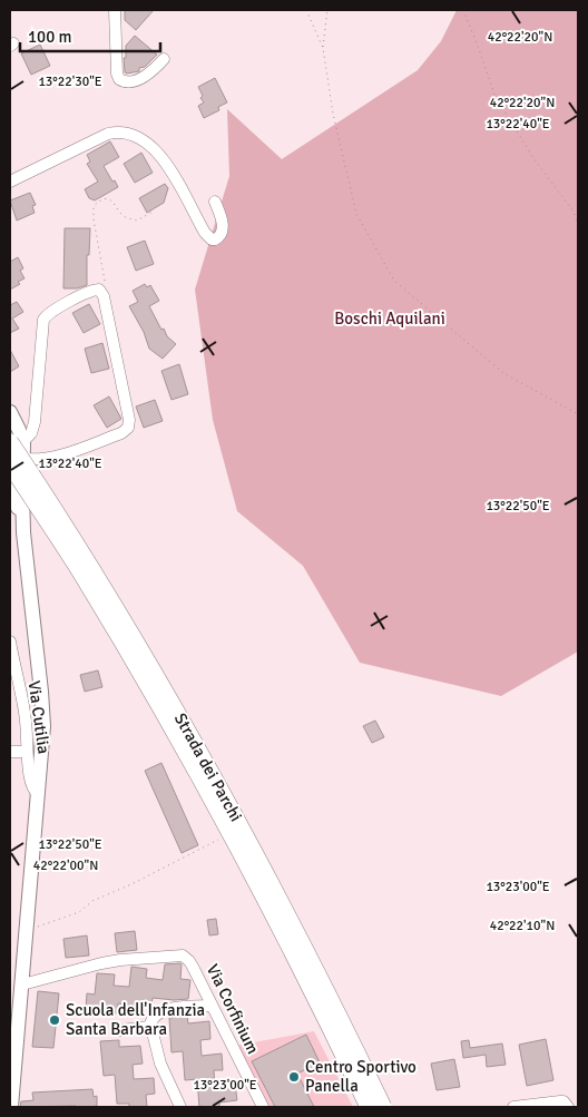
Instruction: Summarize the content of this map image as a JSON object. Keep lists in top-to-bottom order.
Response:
{
  "streets": {
    "highway": ["Strada dei Parchi"],
    "street": ["Via Cutilia", "Via Corfinium"]
  },
  "parks": ["Boschi Aquilani"],
  "places": ["Scuola dell'Infanzia Santa Barbara", "Centro Sportivo Panella"],
  "scale_bar": "100 m",
  "coordinates": [
    "42°22'20\"N",
    "13°22'30\"E",
    "13°22'40\"E",
    "13°22'50\"E",
    "42°22'00\"N",
    "13°23'00\"E",
    "42°22'10\"N"
  ]
}
